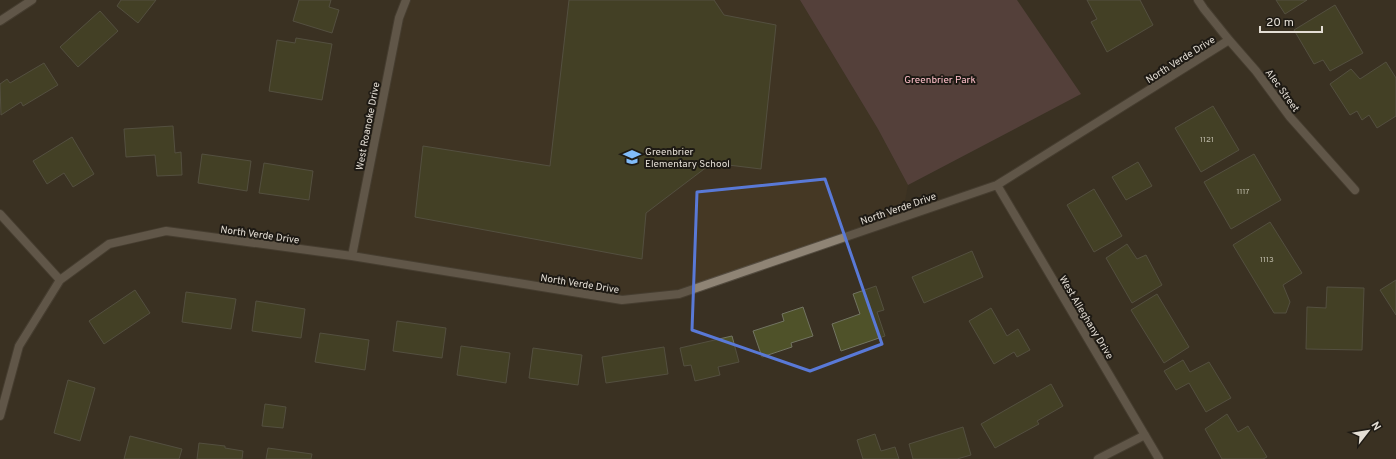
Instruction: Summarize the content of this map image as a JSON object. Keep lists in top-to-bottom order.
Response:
{
  "streets": {
    "street": [
      "North Verde Drive",
      "Alec Street",
      "West Roanoke Drive",
      "West Alleghany Drive"
    ]
  },
  "crossings": [
    ["North Verde Drive", "Alec Street"],
    ["North Verde Drive", "West Roanoke Drive"],
    ["North Verde Drive", "West Alleghany Drive"]
  ],
  "parks": ["Greenbrier Park"],
  "places": {
    "school or university": ["Greenbrier Elementary School"]
  },
  "house_numbers": ["1121", "1117", "1113"],
  "scale_bar": "20 m",
  "north": "top right"
}
